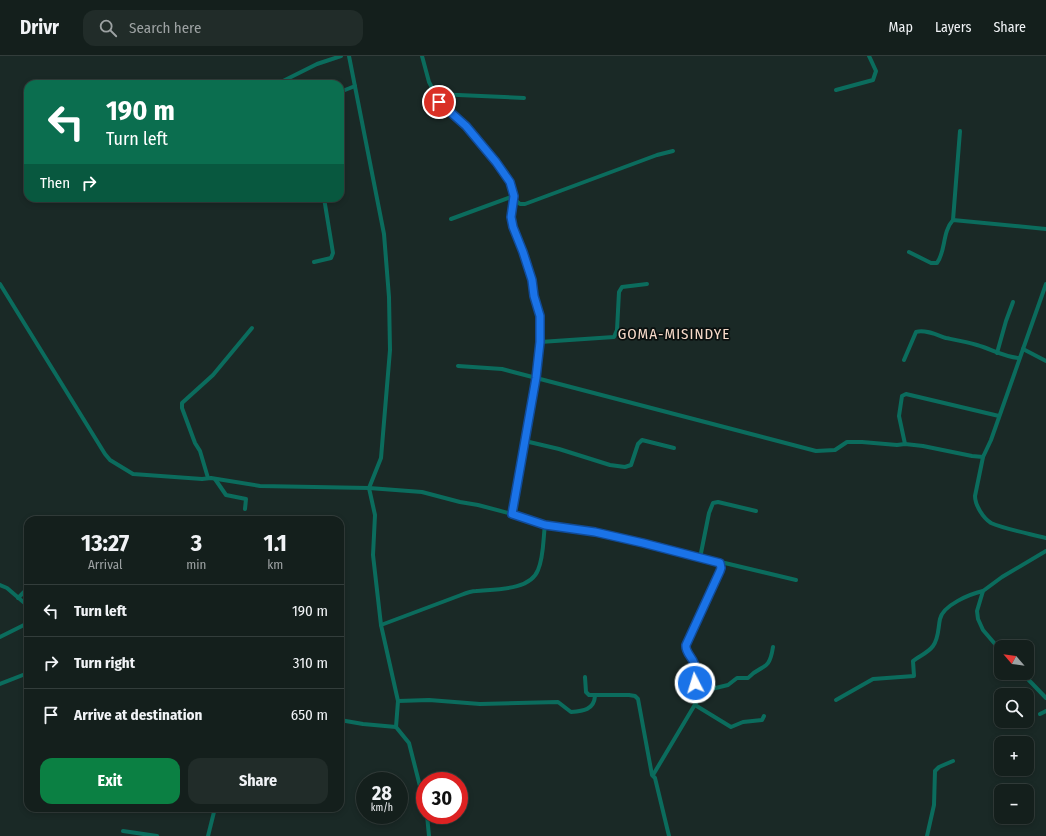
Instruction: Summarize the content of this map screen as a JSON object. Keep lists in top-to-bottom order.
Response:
{
  "districts": ["GOMA-MISINDYE"],
  "north": "top left",
  "page": {
    "header": "Drivr",
    "search": "Search here",
    "nav": ["Map", "Layers", "Share"],
    "turn": ["190 m", "Turn left"],
    "then": "Then",
    "eta": [
      "13:27",
      "Arrival",
      "3",
      "min",
      "1.1",
      "km"
    ],
    "list": [
      {
        "name": "Turn left",
        "value": "190 m"
      },
      {
        "name": "Turn right",
        "value": "310 m"
      },
      {
        "name": "Arrive at destination",
        "value": "650 m"
      }
    ],
    "map_buttons": ["+", "−"],
    "buttons": ["Exit", "Share"],
    "speed": "28 km/h",
    "limit": "30"
  }
}
